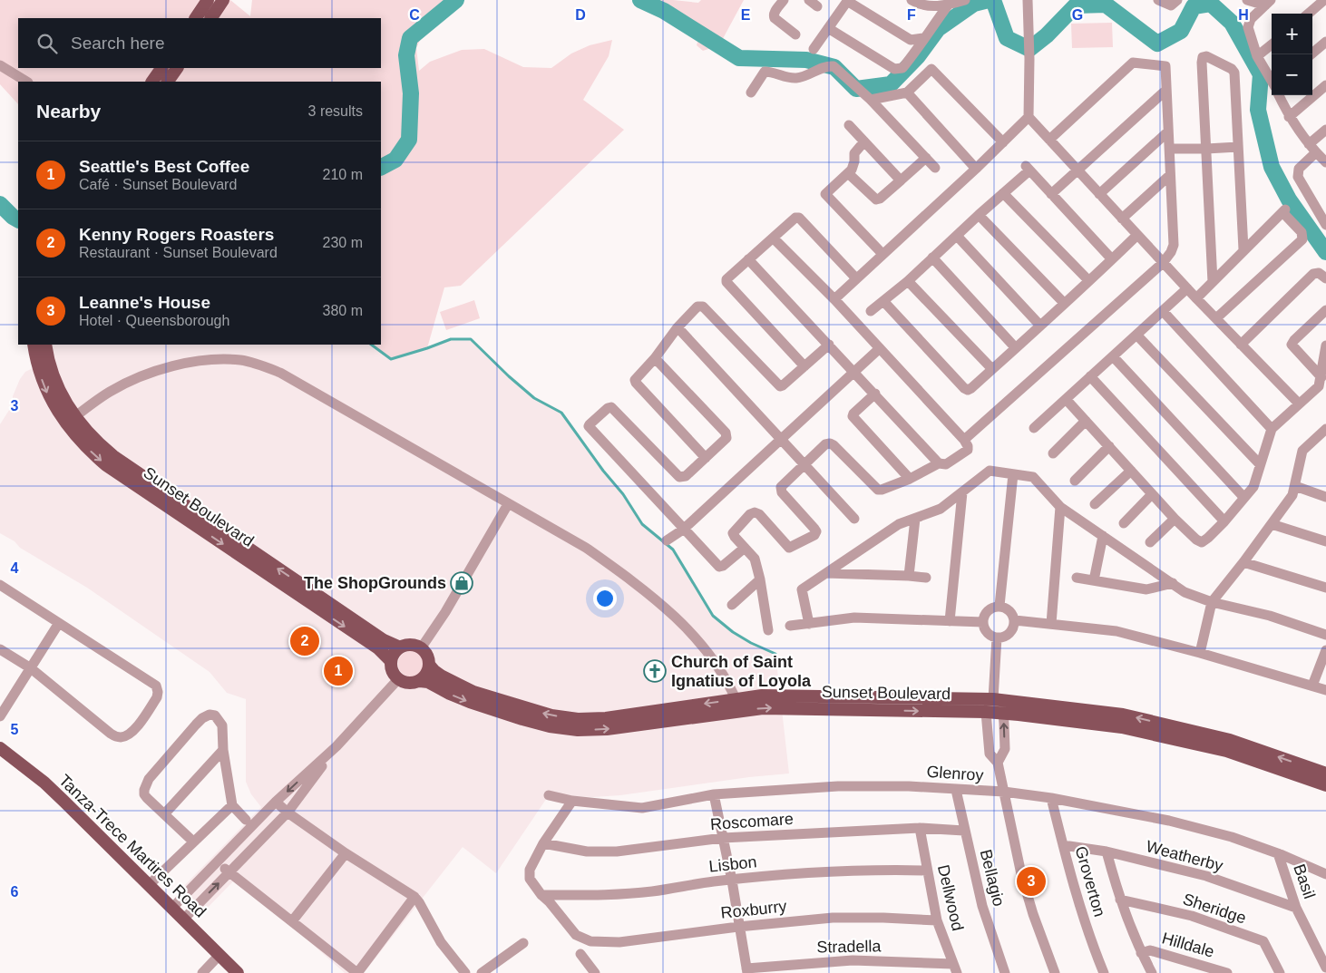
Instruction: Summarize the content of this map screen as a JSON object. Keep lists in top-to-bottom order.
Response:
{
  "streets": {
    "main road": ["Sunset Boulevard", "Tanza-Trece Martires Road"],
    "street": [
      "Glenroy",
      "Roscomare",
      "Weatherby",
      "Lisbon",
      "Bellagio",
      "Groverton",
      "Basil",
      "Dellwood",
      "Sheridge",
      "Roxburry",
      "Hilldale",
      "Stradella"
    ]
  },
  "crossings": [
    ["Glenroy", "Bellagio"],
    ["Glenroy", "Groverton"],
    ["Glenroy", "Basil"],
    ["Roscomare", "Bellagio"],
    ["Roscomare", "Dellwood"],
    ["Weatherby", "Groverton"],
    ["Weatherby", "Basil"],
    ["Lisbon", "Dellwood"],
    ["Lisbon", "Roxburry"],
    ["Dellwood", "Roxburry"],
    ["Dellwood", "Stradella"]
  ],
  "places": {
    "shop": ["The ShopGrounds"],
    "church": ["Church of Saint Ignatius of Loyola"]
  },
  "page": {
    "map_buttons": ["+", "−"],
    "search": "Search here",
    "heading": ["Nearby", "3 results"],
    "list": [
      {
        "mark": "1",
        "name": "Seattle's Best Coffee",
        "note": "Café · Sunset Boulevard",
        "value": "210 m"
      },
      {
        "mark": "2",
        "name": "Kenny Rogers Roasters",
        "note": "Restaurant · Sunset Boulevard",
        "value": "230 m"
      },
      {
        "mark": "3",
        "name": "Leanne's House",
        "note": "Hotel · Queensborough",
        "value": "380 m"
      }
    ],
    "pins": ["2", "1", "3"]
  },
  "grid": {
    "columns": [
      "C",
      "D",
      "E",
      "F",
      "G",
      "H"
    ],
    "rows": [
      "3",
      "4",
      "5",
      "6"
    ]
  }
}
